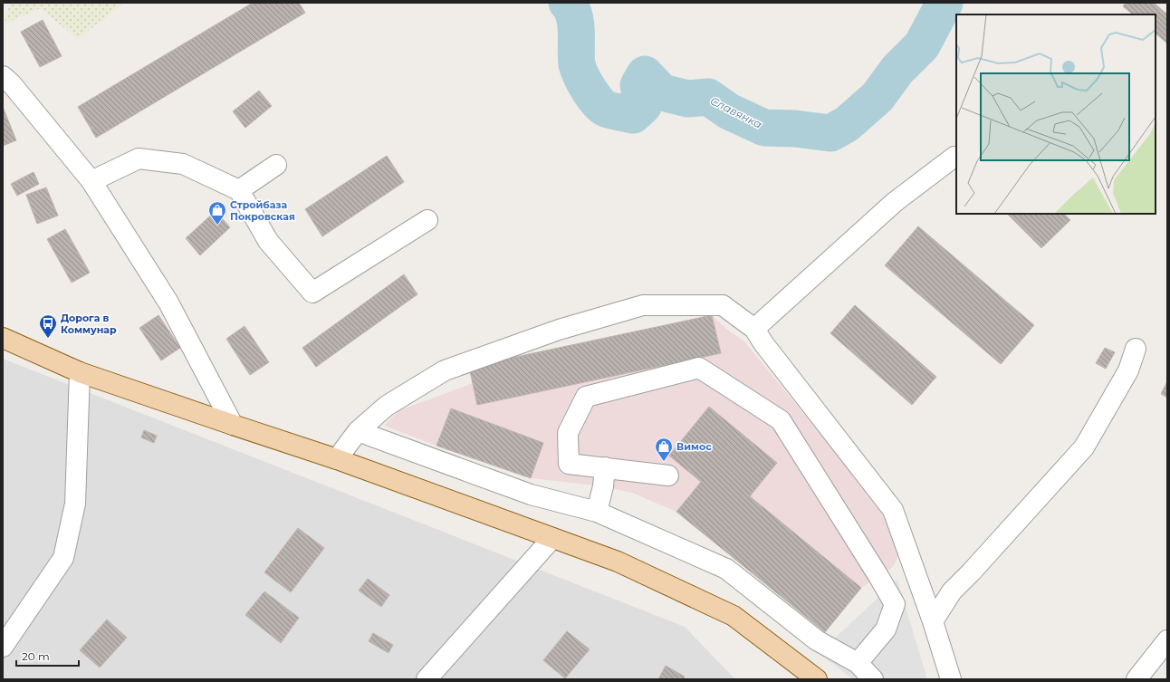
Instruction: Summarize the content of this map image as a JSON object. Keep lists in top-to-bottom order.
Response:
{
  "water": ["Славянка"],
  "places": {
    "shop": ["Стройбаза Покровская", "Вимос"],
    "bus stop": ["Дорога в Коммунар"]
  },
  "scale_bar": "20 m"
}
